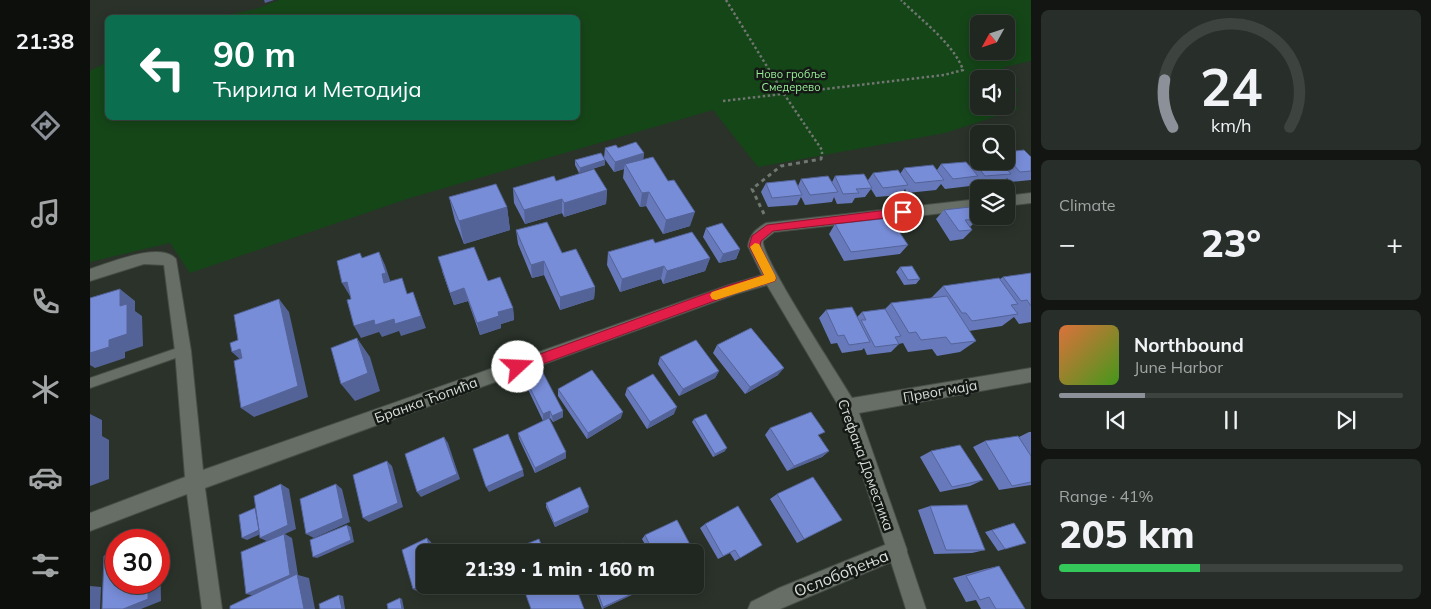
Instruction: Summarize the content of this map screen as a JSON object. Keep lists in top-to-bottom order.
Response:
{
  "streets": {
    "street": [
      "Првог маја",
      "Бранка Ћопића",
      "Стефана Доместика",
      "Ослобођења"
    ]
  },
  "crossings": [
    ["Првог маја", "Стефана Доместика"],
    ["Бранка Ћопића", "Стефана Доместика"],
    ["Стефана Доместика", "Ослобођења"]
  ],
  "parks": ["Ново гробље Смедерево"],
  "north": "bottom left",
  "page": {
    "tabs": "21:38",
    "turn": ["90 m", "Ћирила и Методија"],
    "tile": [
      "Climate",
      ["Range · 41%", "205 km"]
    ],
    "heat": ["−", "23°", "+"],
    "song": ["Northbound", "June Harbor"],
    "limit": "30",
    "trip": "21:39 · 1 min · 160 m",
    "gauge": ["24", "km/h"]
  }
}
